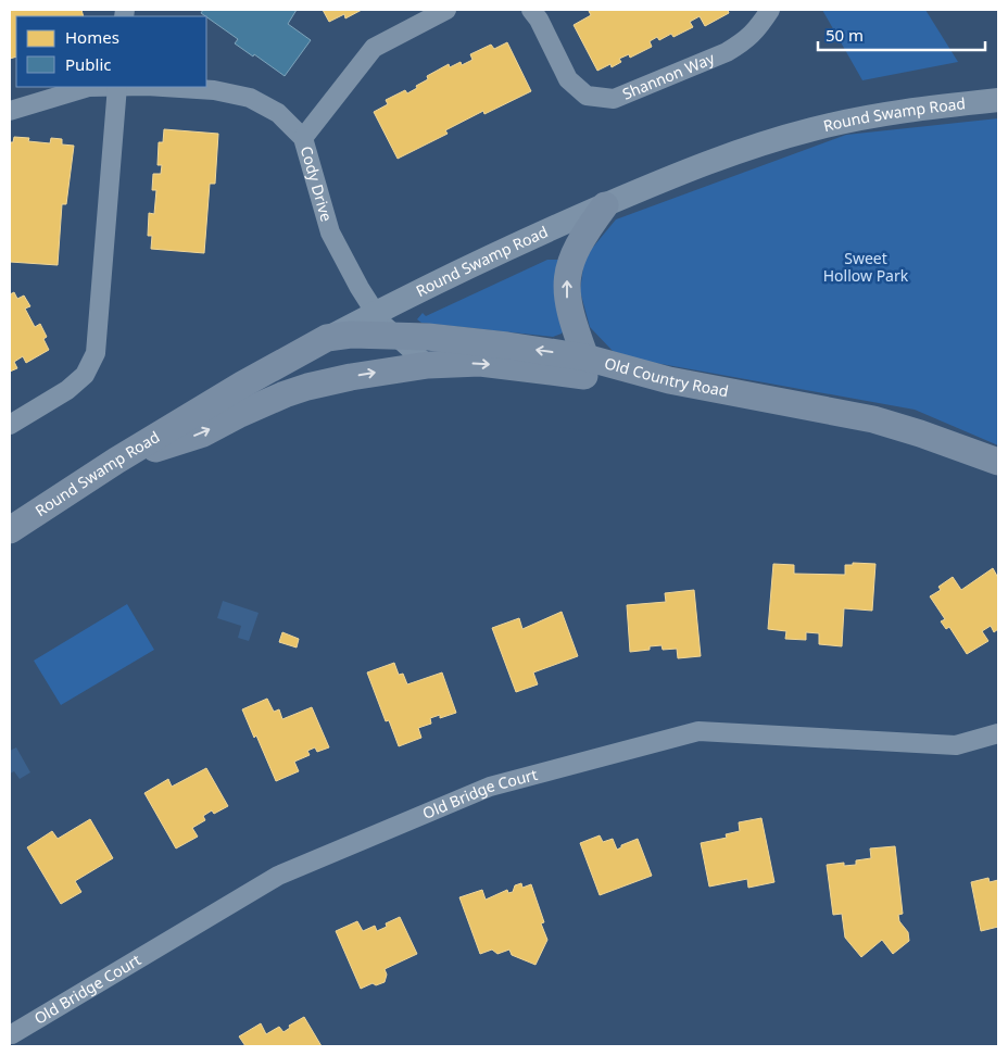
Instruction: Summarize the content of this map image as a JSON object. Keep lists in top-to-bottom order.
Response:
{
  "streets": {
    "main road": ["Round Swamp Road", "Old Country Road"],
    "street": ["Shannon Way", "Cody Drive", "Old Bridge Court"]
  },
  "crossings": [
    ["Round Swamp Road", "Cody Drive"],
    ["Round Swamp Road", "Old Country Road"],
    ["Cody Drive", "Old Country Road"]
  ],
  "parks": ["Sweet Hollow Park"],
  "legend": ["Homes", "Public"],
  "scale_bar": "50 m"
}
